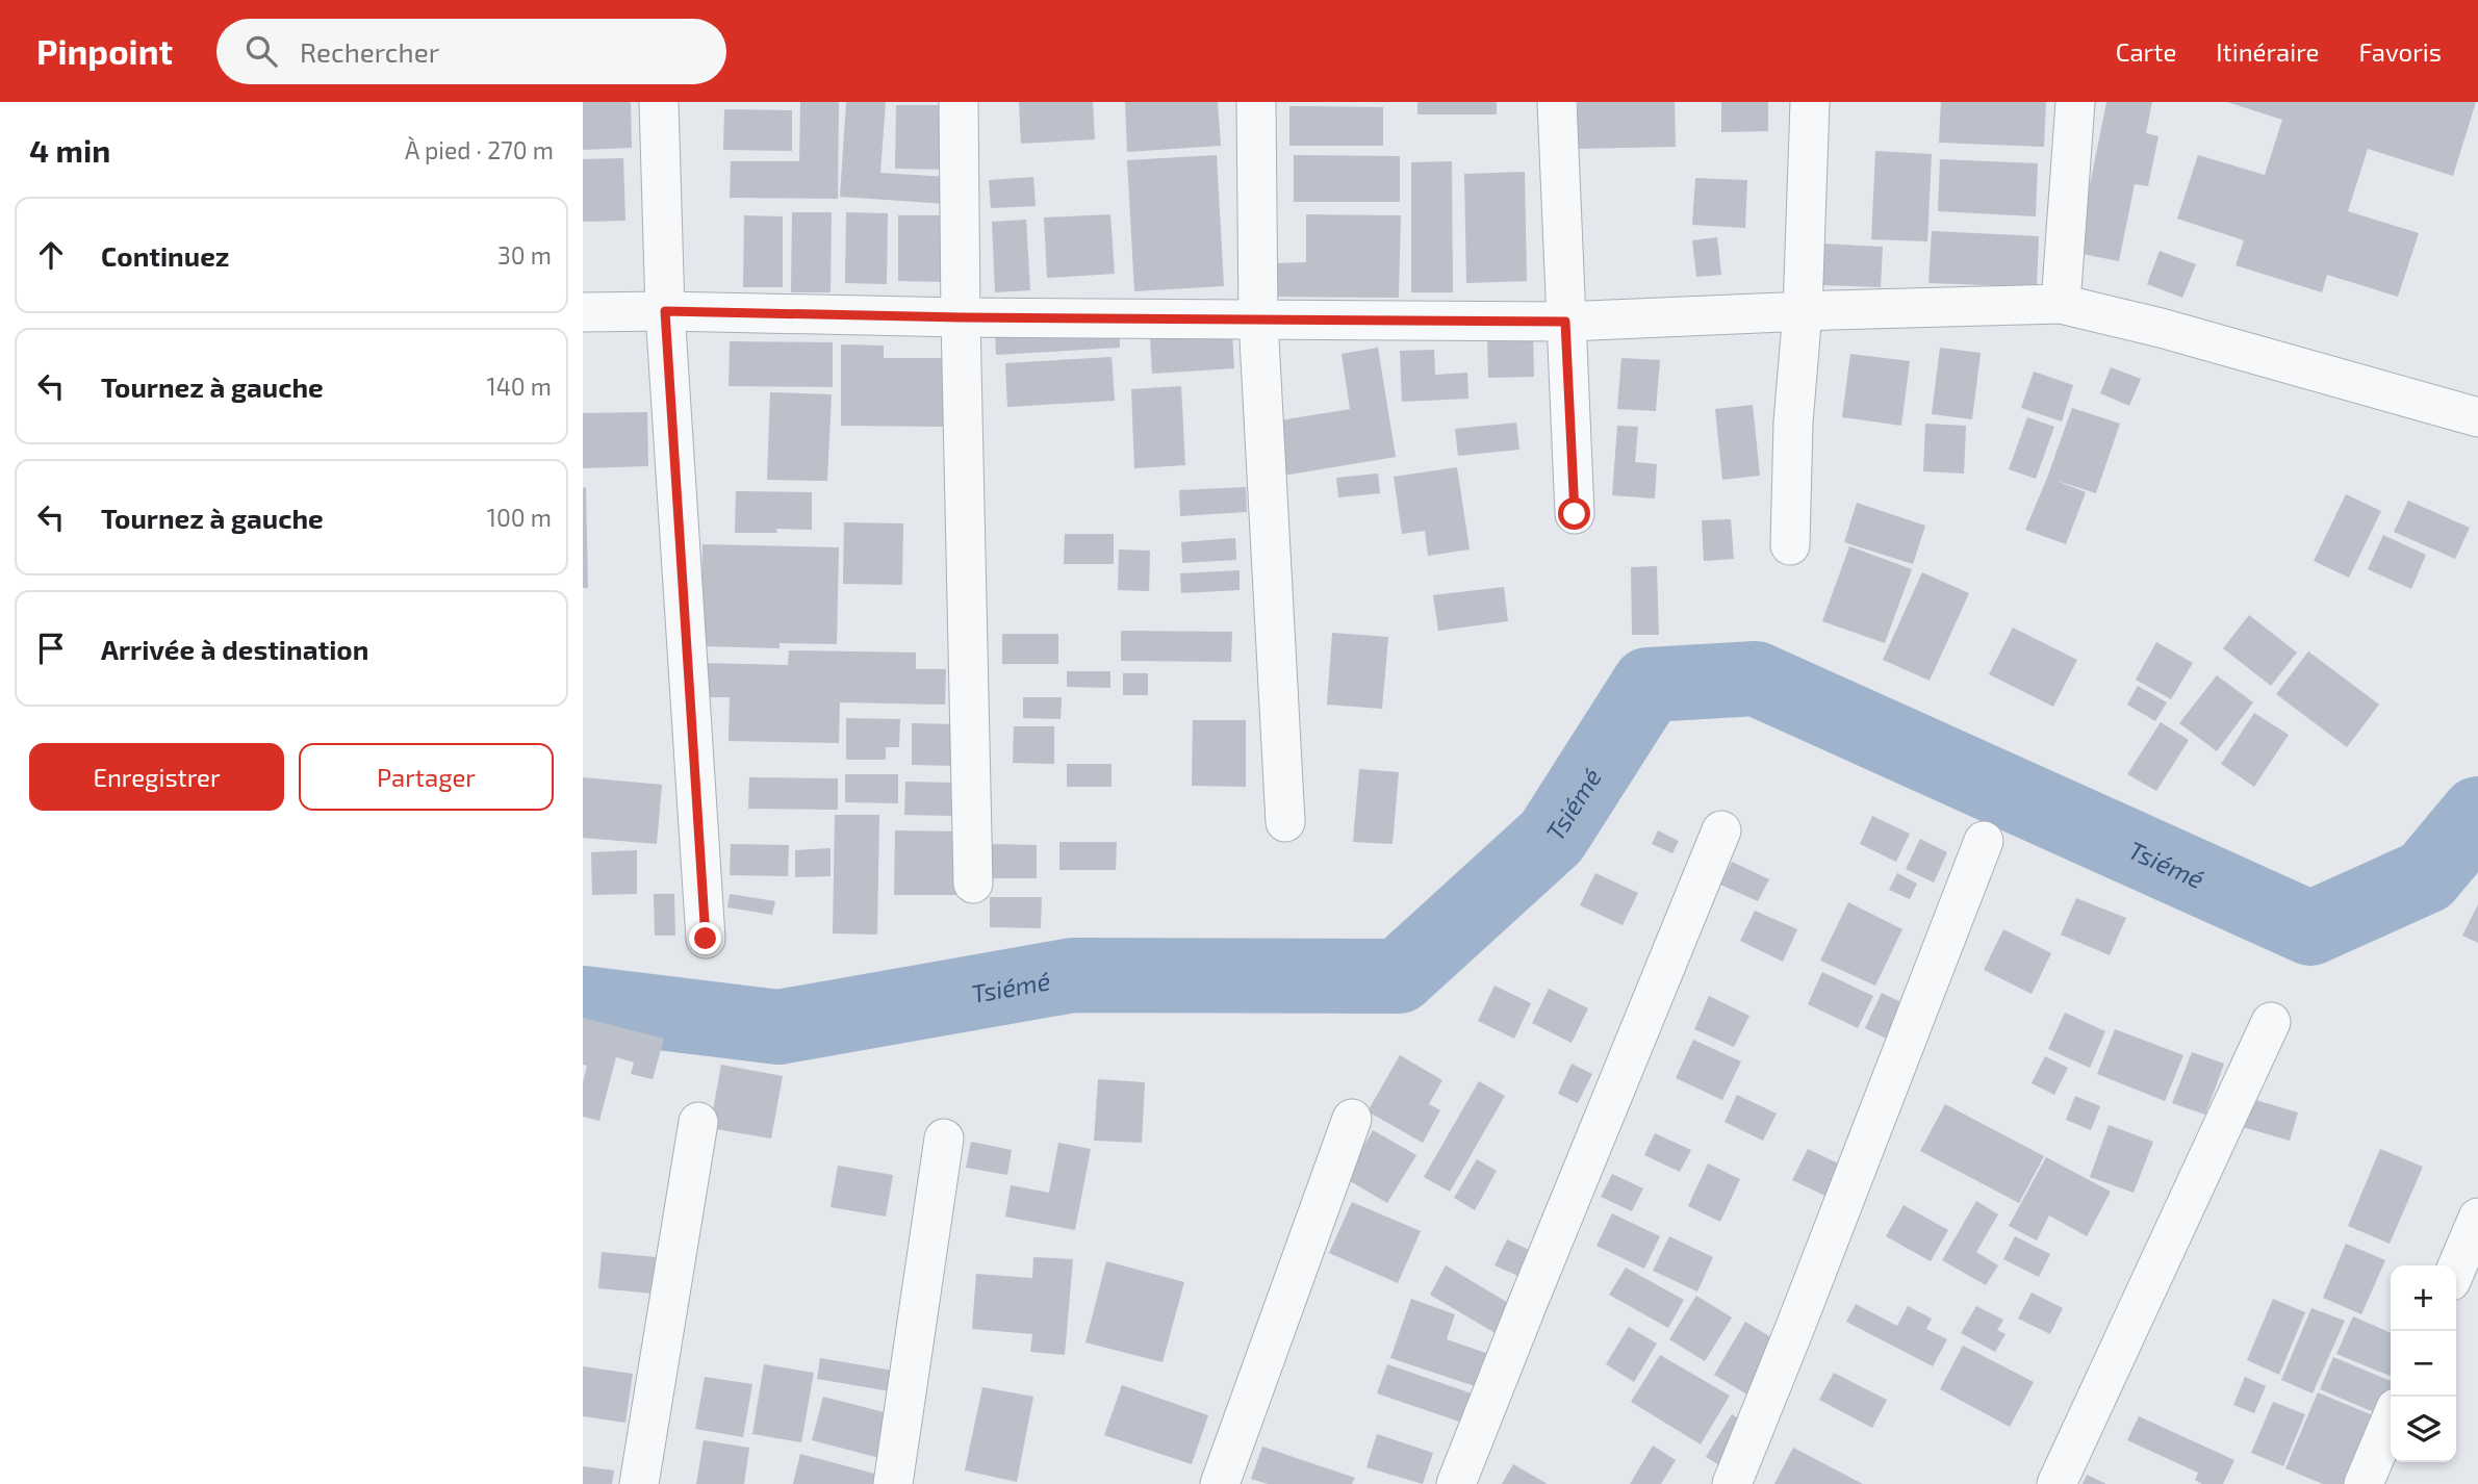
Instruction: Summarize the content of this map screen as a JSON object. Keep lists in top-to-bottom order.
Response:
{
  "water": ["Tsiémé"],
  "page": {
    "header": "Pinpoint",
    "search": "Rechercher",
    "nav": ["Carte", "Itinéraire", "Favoris"],
    "heading": ["4 min", "À pied · 270 m"],
    "list": [
      ["Continuez", "30 m"],
      ["Tournez à gauche", "140 m"],
      ["Tournez à gauche", "100 m"],
      "Arrivée à destination"
    ],
    "buttons": ["Enregistrer", "Partager"],
    "map_buttons": ["+", "−"]
  }
}
